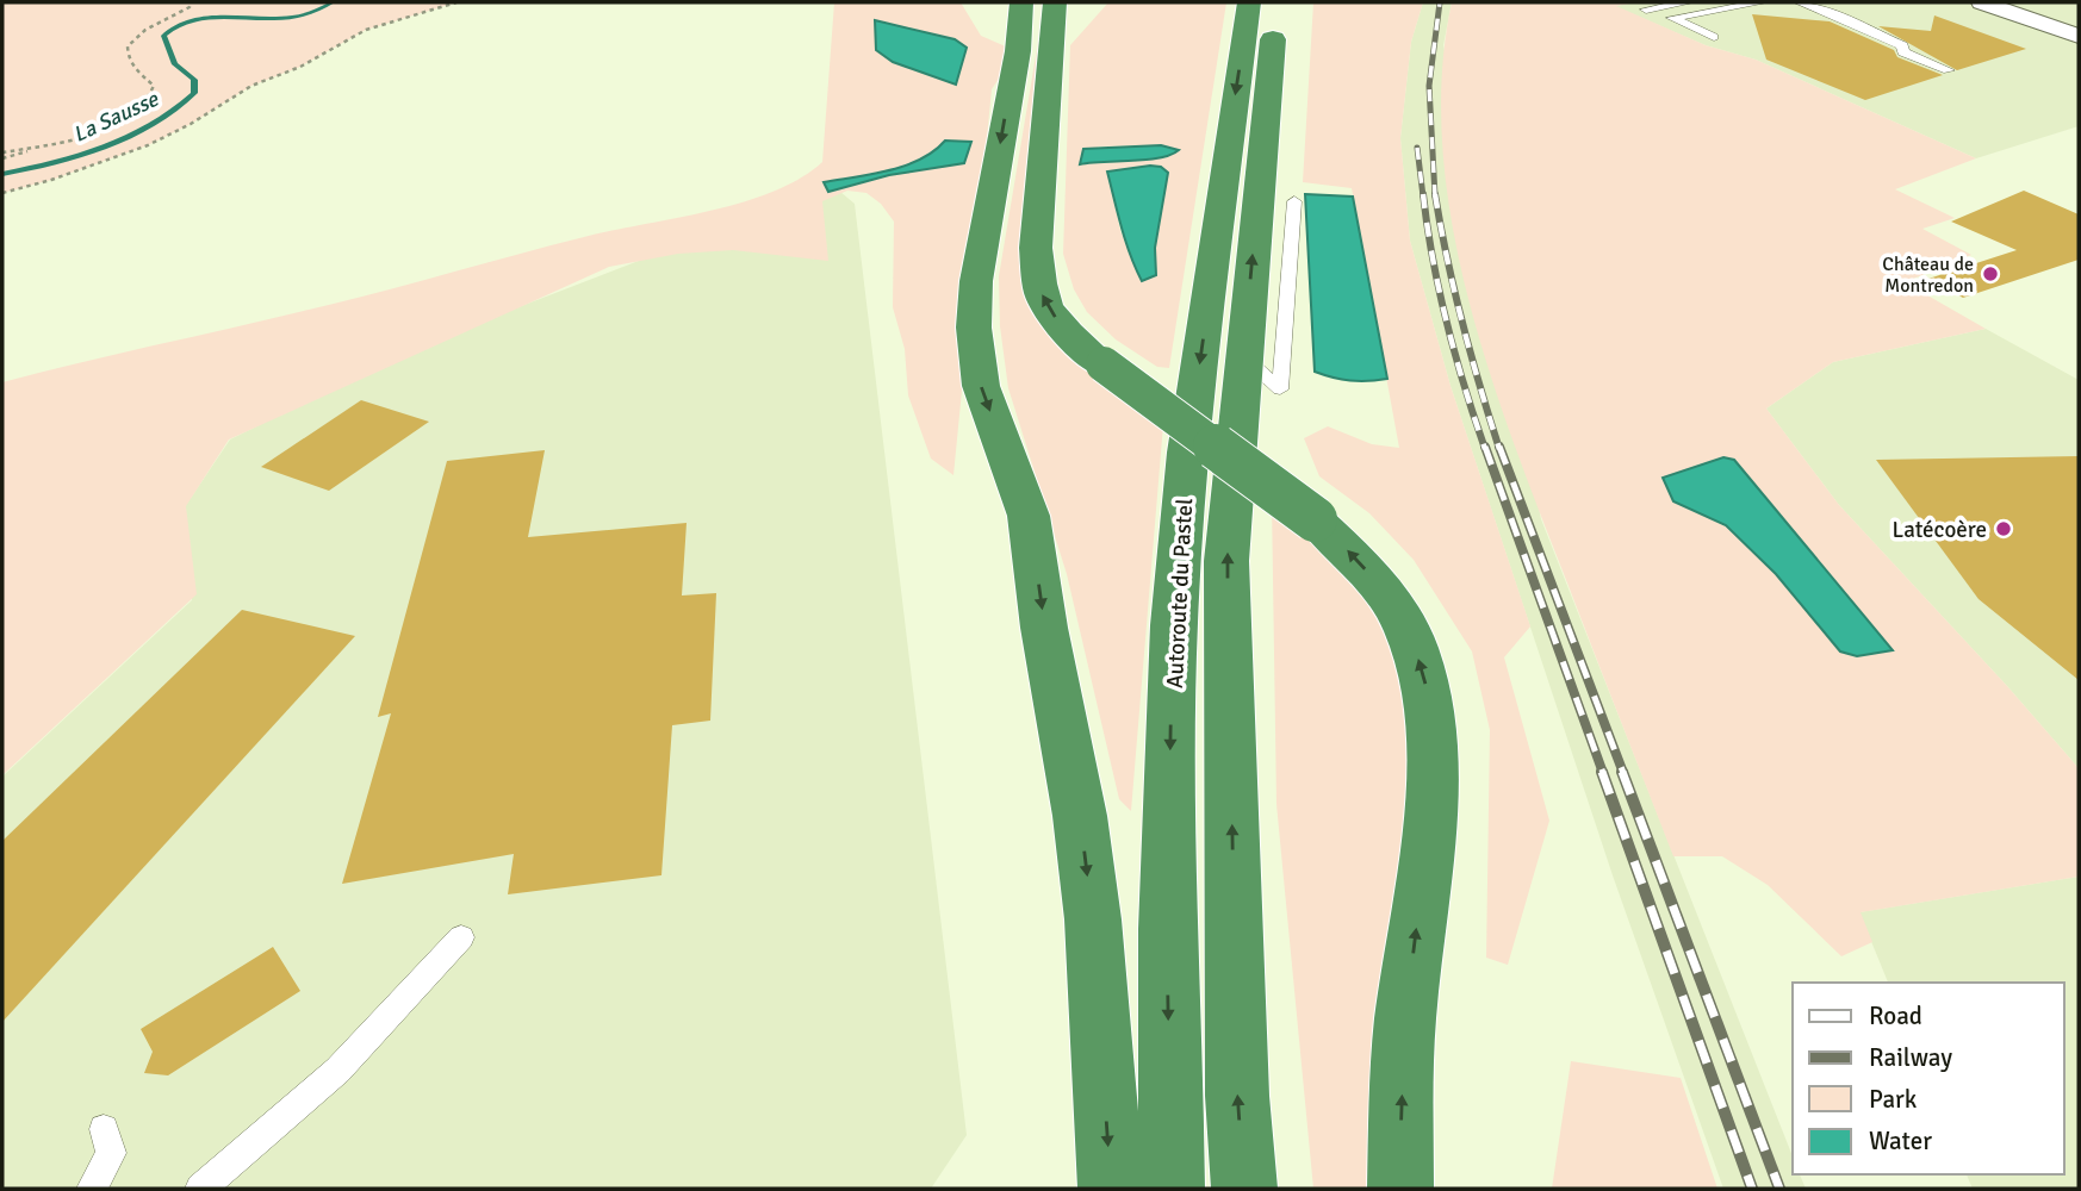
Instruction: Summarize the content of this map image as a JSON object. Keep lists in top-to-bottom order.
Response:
{
  "streets": {
    "highway": ["Autoroute du Pastel"]
  },
  "water": ["La Sausse"],
  "places": ["Château de Montredon", "Latécoère"],
  "legend": [
    "Road",
    "Railway",
    "Park",
    "Water"
  ]
}
